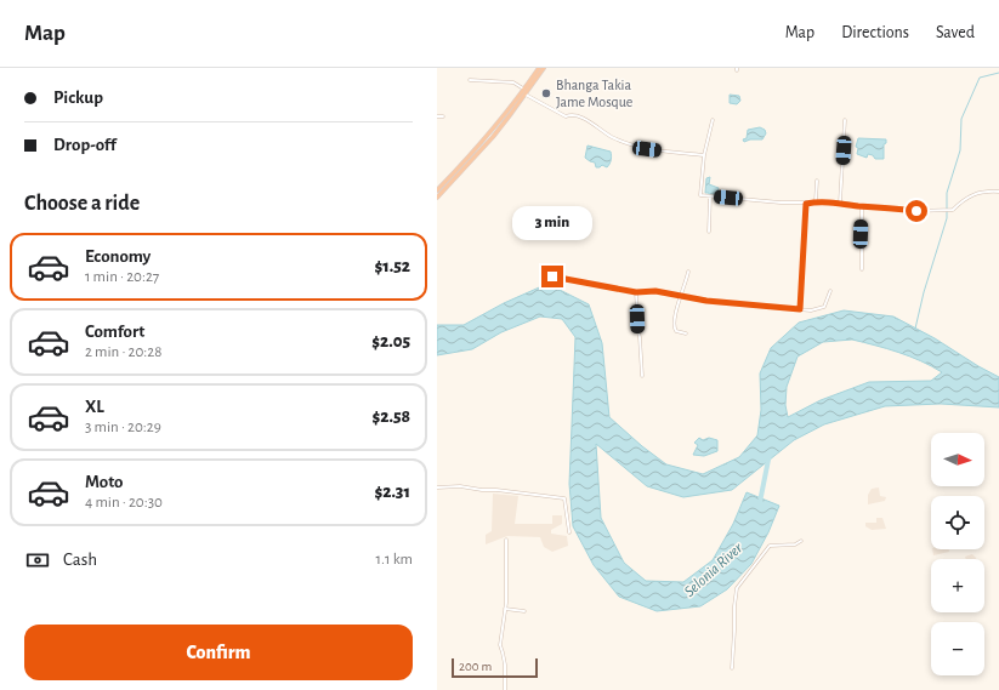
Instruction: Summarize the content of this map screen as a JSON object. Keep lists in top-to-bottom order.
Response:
{
  "water": ["Selonia River"],
  "places": ["Bhanga Takia Jame Mosque"],
  "scale_bar": "200 m",
  "north": "right",
  "page": {
    "header": "Map",
    "nav": ["Map", "Directions", "Saved"],
    "banner": ["Pickup", "Drop-off"],
    "heading": "Choose a ride",
    "bubble": "3 min",
    "list": [
      {
        "name": "Economy",
        "note": "1 min · 20:27",
        "value": "$1.52"
      },
      {
        "name": "Comfort",
        "note": "2 min · 20:28",
        "value": "$2.05"
      },
      {
        "name": "XL",
        "note": "3 min · 20:29",
        "value": "$2.58"
      },
      {
        "name": "Moto",
        "note": "4 min · 20:30",
        "value": "$2.31"
      }
    ],
    "map_buttons": ["+", "−"],
    "pay": ["Cash", "1.1 km"],
    "buttons": "Confirm",
    "scale": "200 m"
  }
}
